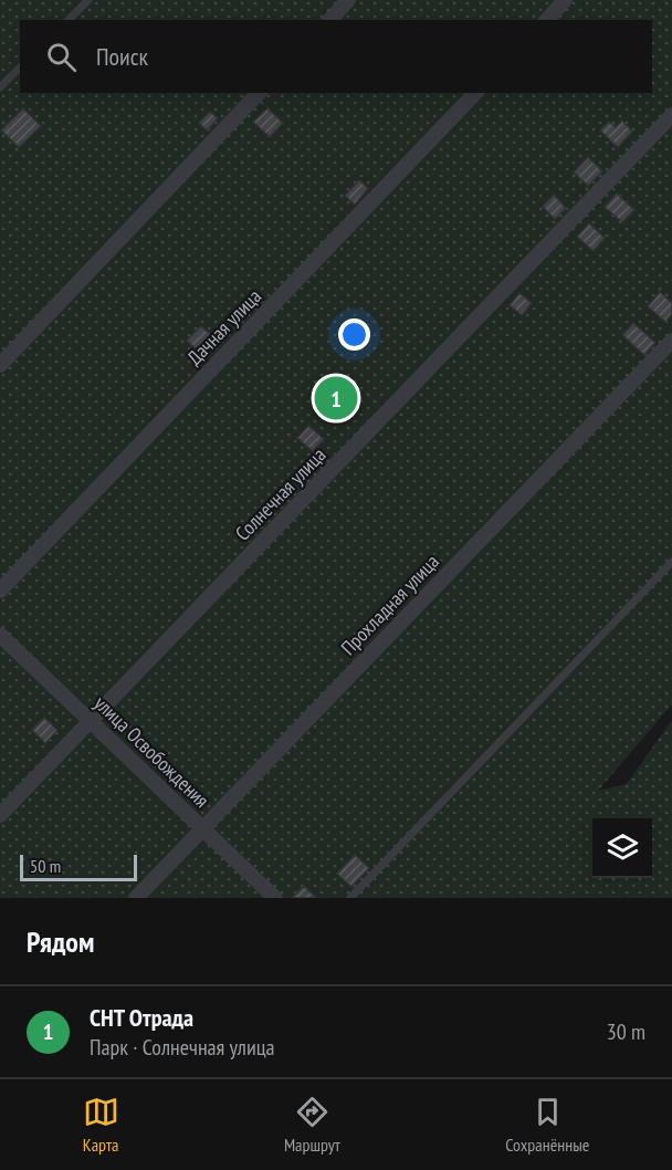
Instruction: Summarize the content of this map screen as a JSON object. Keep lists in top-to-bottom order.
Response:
{
  "streets": {
    "street": [
      "Дачная улица",
      "Солнечная улица",
      "Прохладная улица",
      "улица Освобождения"
    ]
  },
  "crossings": [
    ["Солнечная улица", "улица Освобождения"],
    ["Прохладная улица", "улица Освобождения"]
  ],
  "scale_bar": "50 m",
  "page": {
    "search": "Поиск",
    "pins": "1",
    "scale": "50 m",
    "heading": "Рядом",
    "list": [
      {
        "mark": "1",
        "name": "СНТ Отрада",
        "note": "Парк · Солнечная улица",
        "value": "30 m"
      }
    ],
    "nav": ["Карта", "Маршрут", "Сохранённые"]
  }
}
